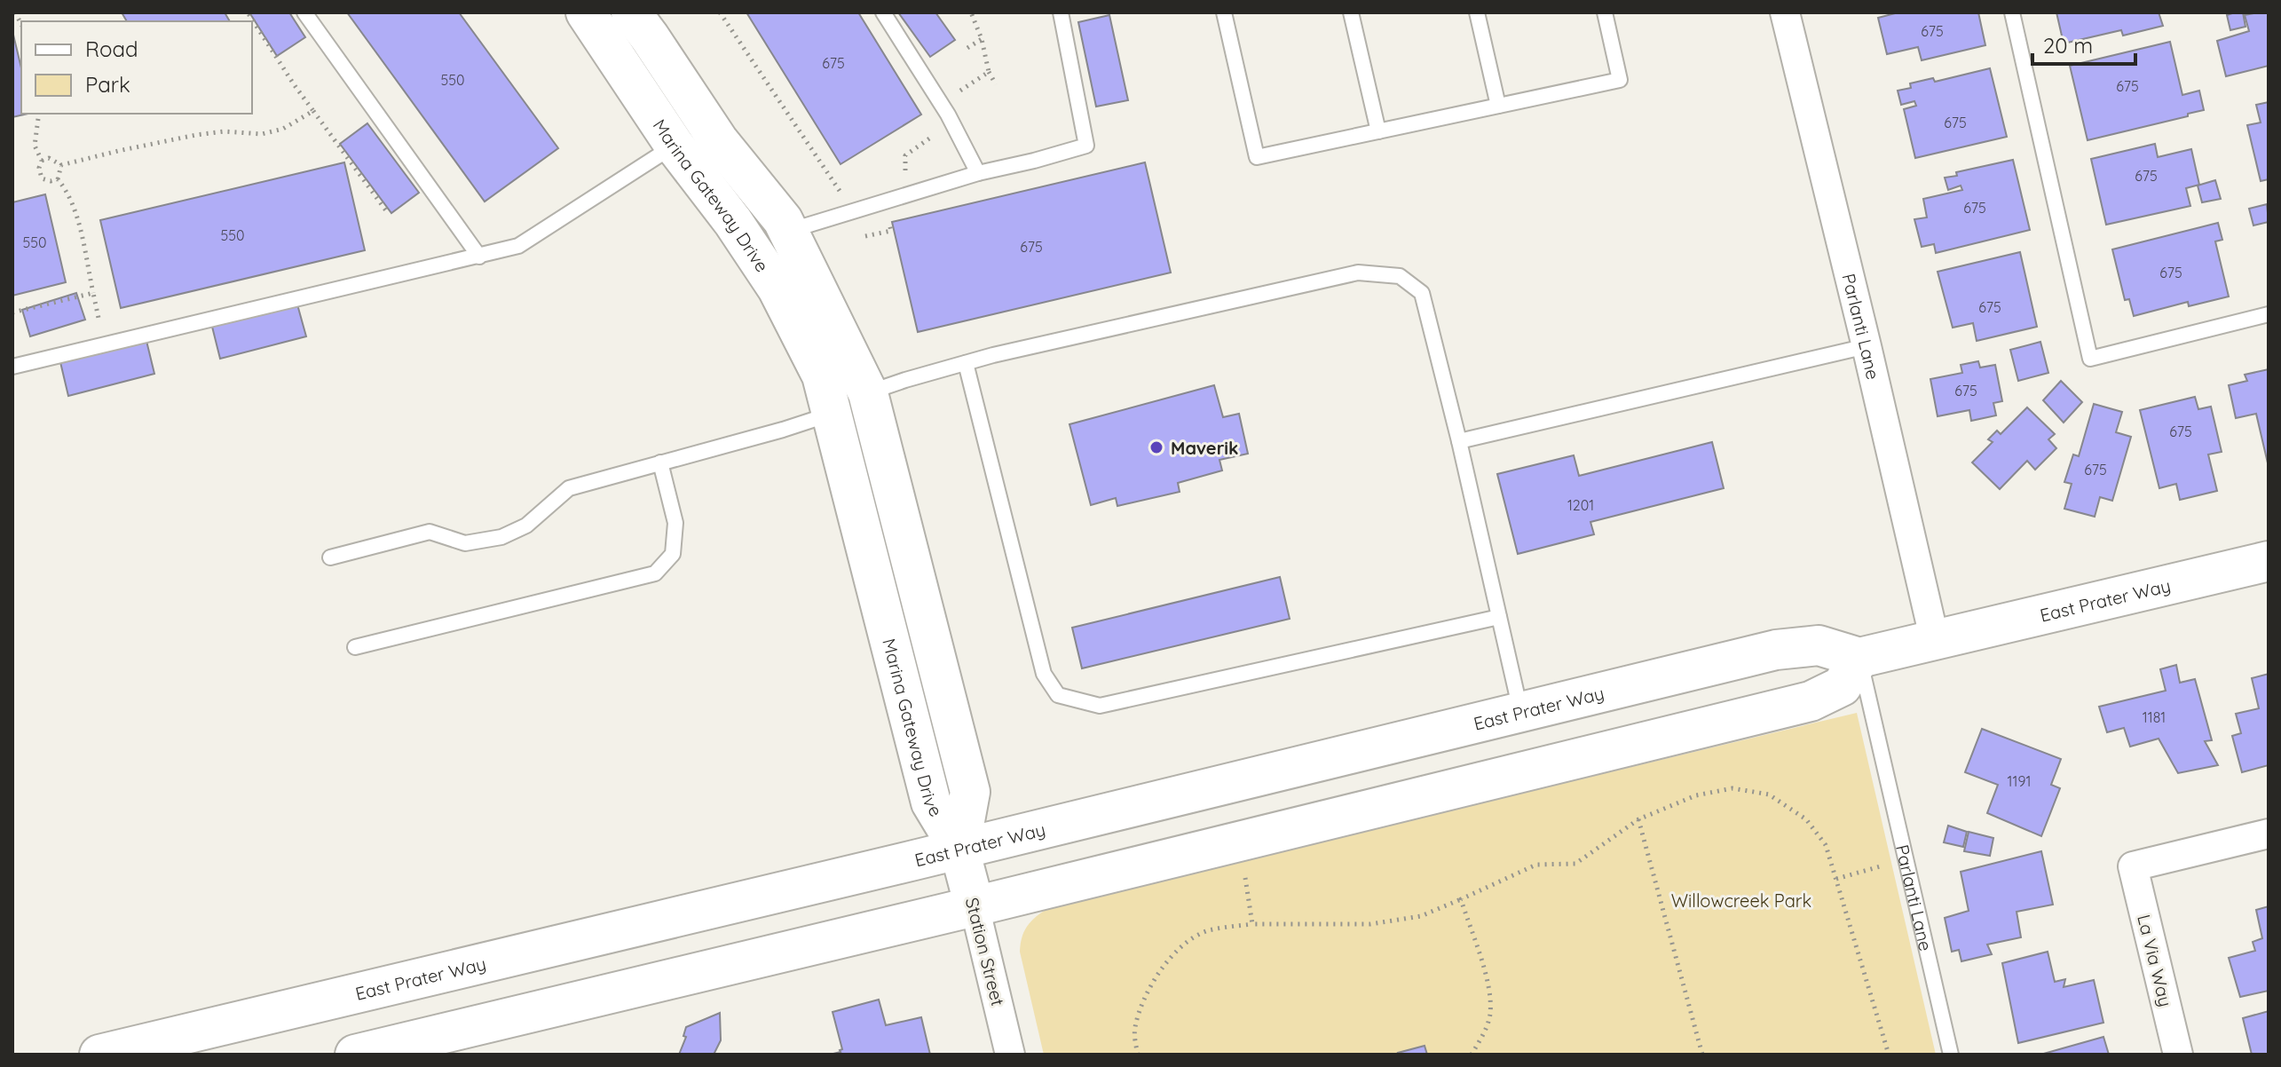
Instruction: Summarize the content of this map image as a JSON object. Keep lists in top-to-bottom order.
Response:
{
  "streets": {
    "main road": ["Marina Gateway Drive", "East Prater Way", "Station Street"],
    "street": ["Parlanti Lane", "La Via Way"]
  },
  "crossings": [
    ["Marina Gateway Drive", "East Prater Way"],
    ["Marina Gateway Drive", "Station Street"],
    ["Parlanti Lane", "East Prater Way"],
    ["East Prater Way", "Station Street"]
  ],
  "parks": ["Willowcreek Park"],
  "places": ["Maverik"],
  "house_numbers": [
    "675",
    "675",
    "550",
    "675",
    "675",
    "675",
    "675",
    "550",
    "550",
    "675",
    "675",
    "675",
    "675",
    "675",
    "675",
    "1201",
    "1181",
    "1191"
  ],
  "legend": ["Road", "Park"],
  "scale_bar": "20 m"
}
